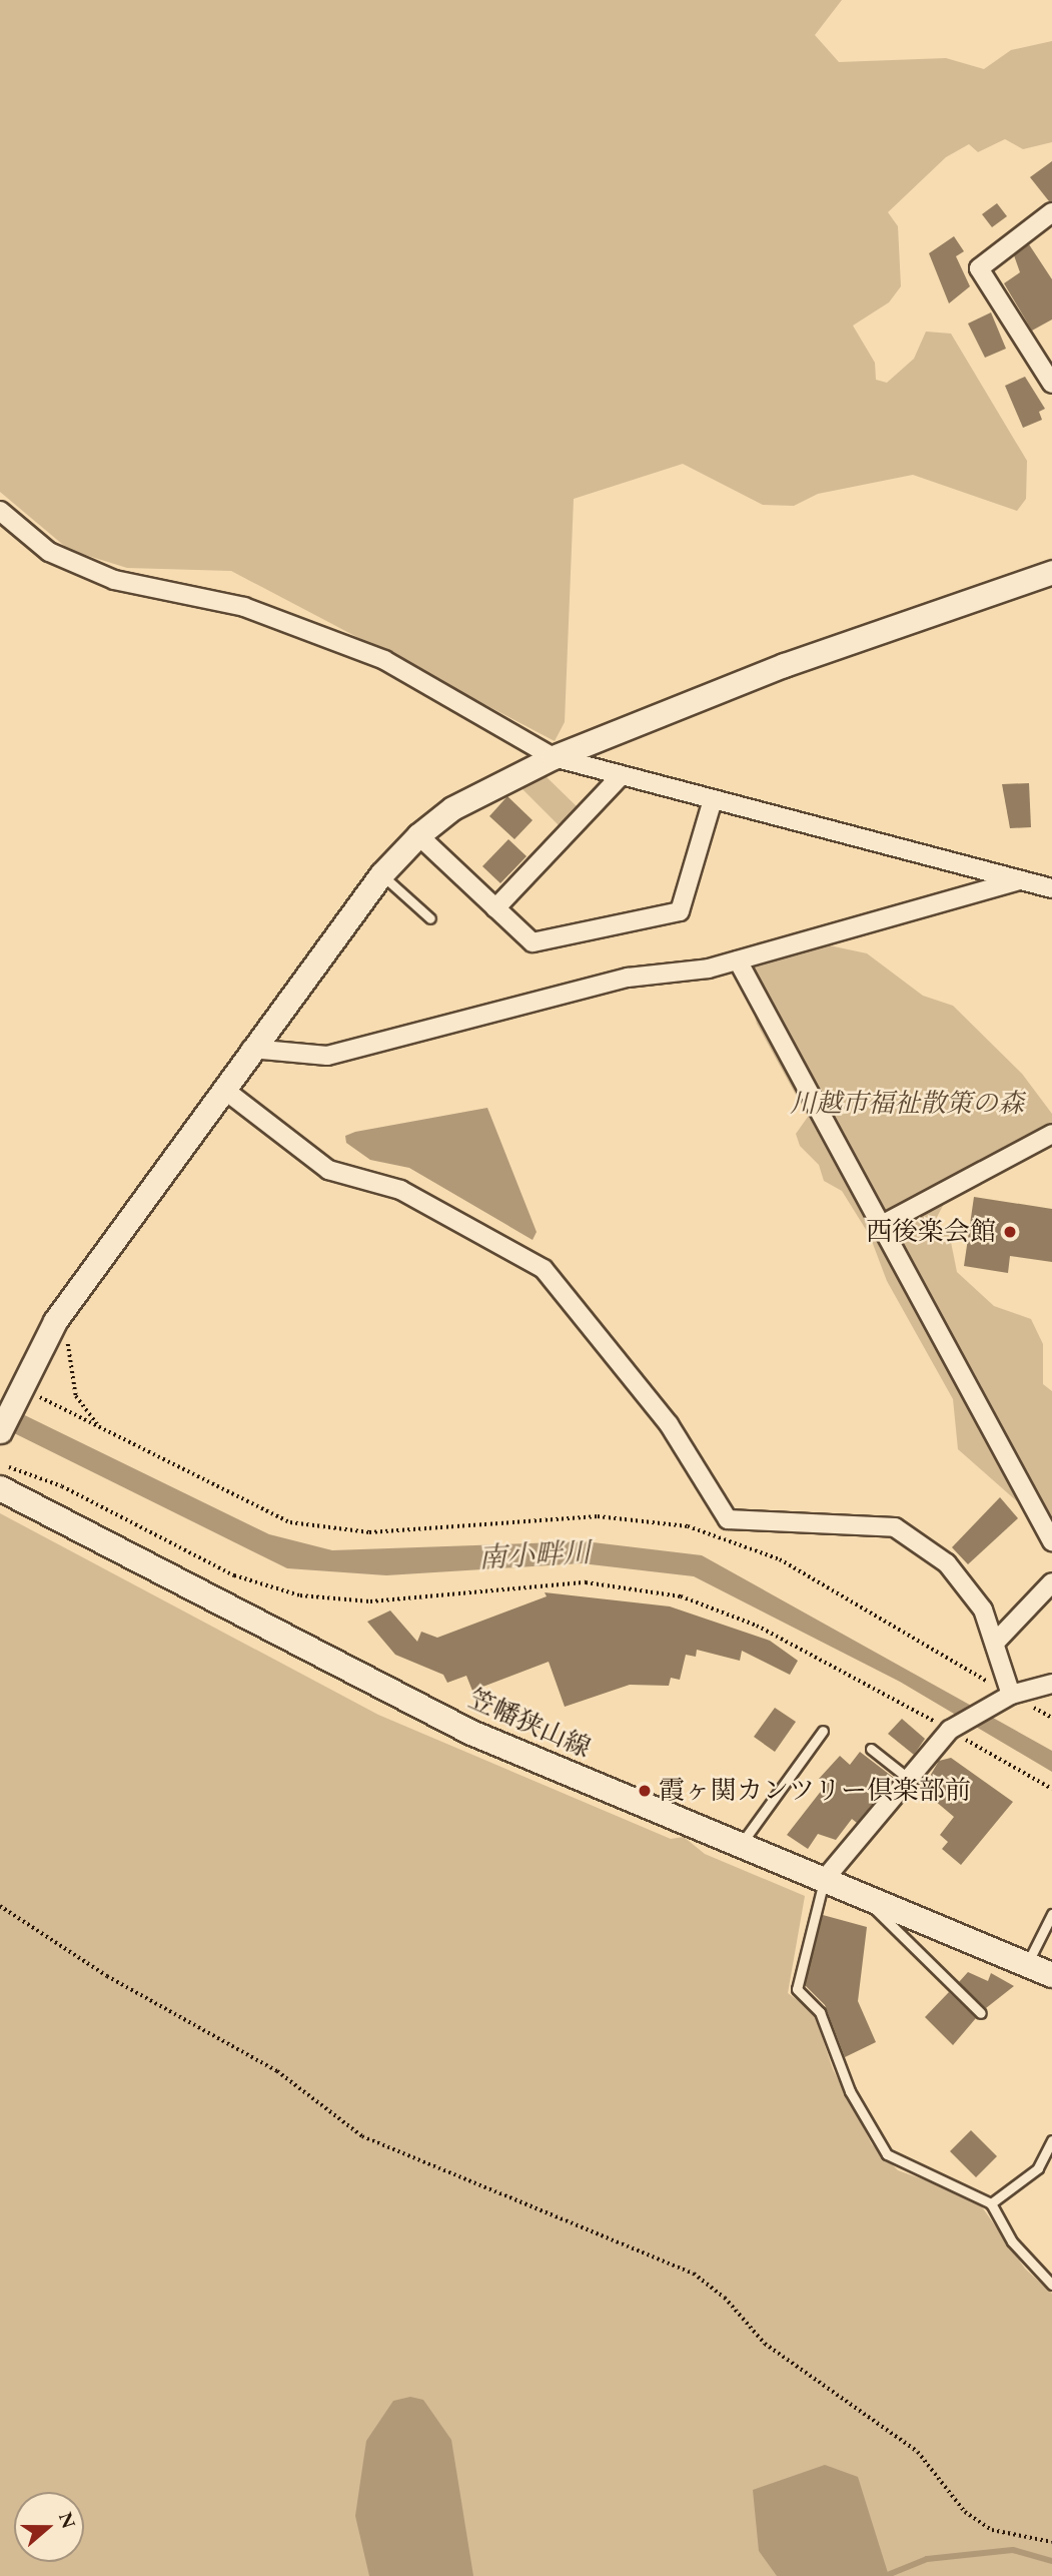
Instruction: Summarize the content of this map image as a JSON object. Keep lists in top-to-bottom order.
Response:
{
  "streets": {
    "main road": ["笠幡狭山線"]
  },
  "water": ["南小畔川"],
  "parks": ["川越市福祉散策の森"],
  "places": ["西後楽会館", "霞ヶ関カンツリー倶楽部前"],
  "north": "right"
}
